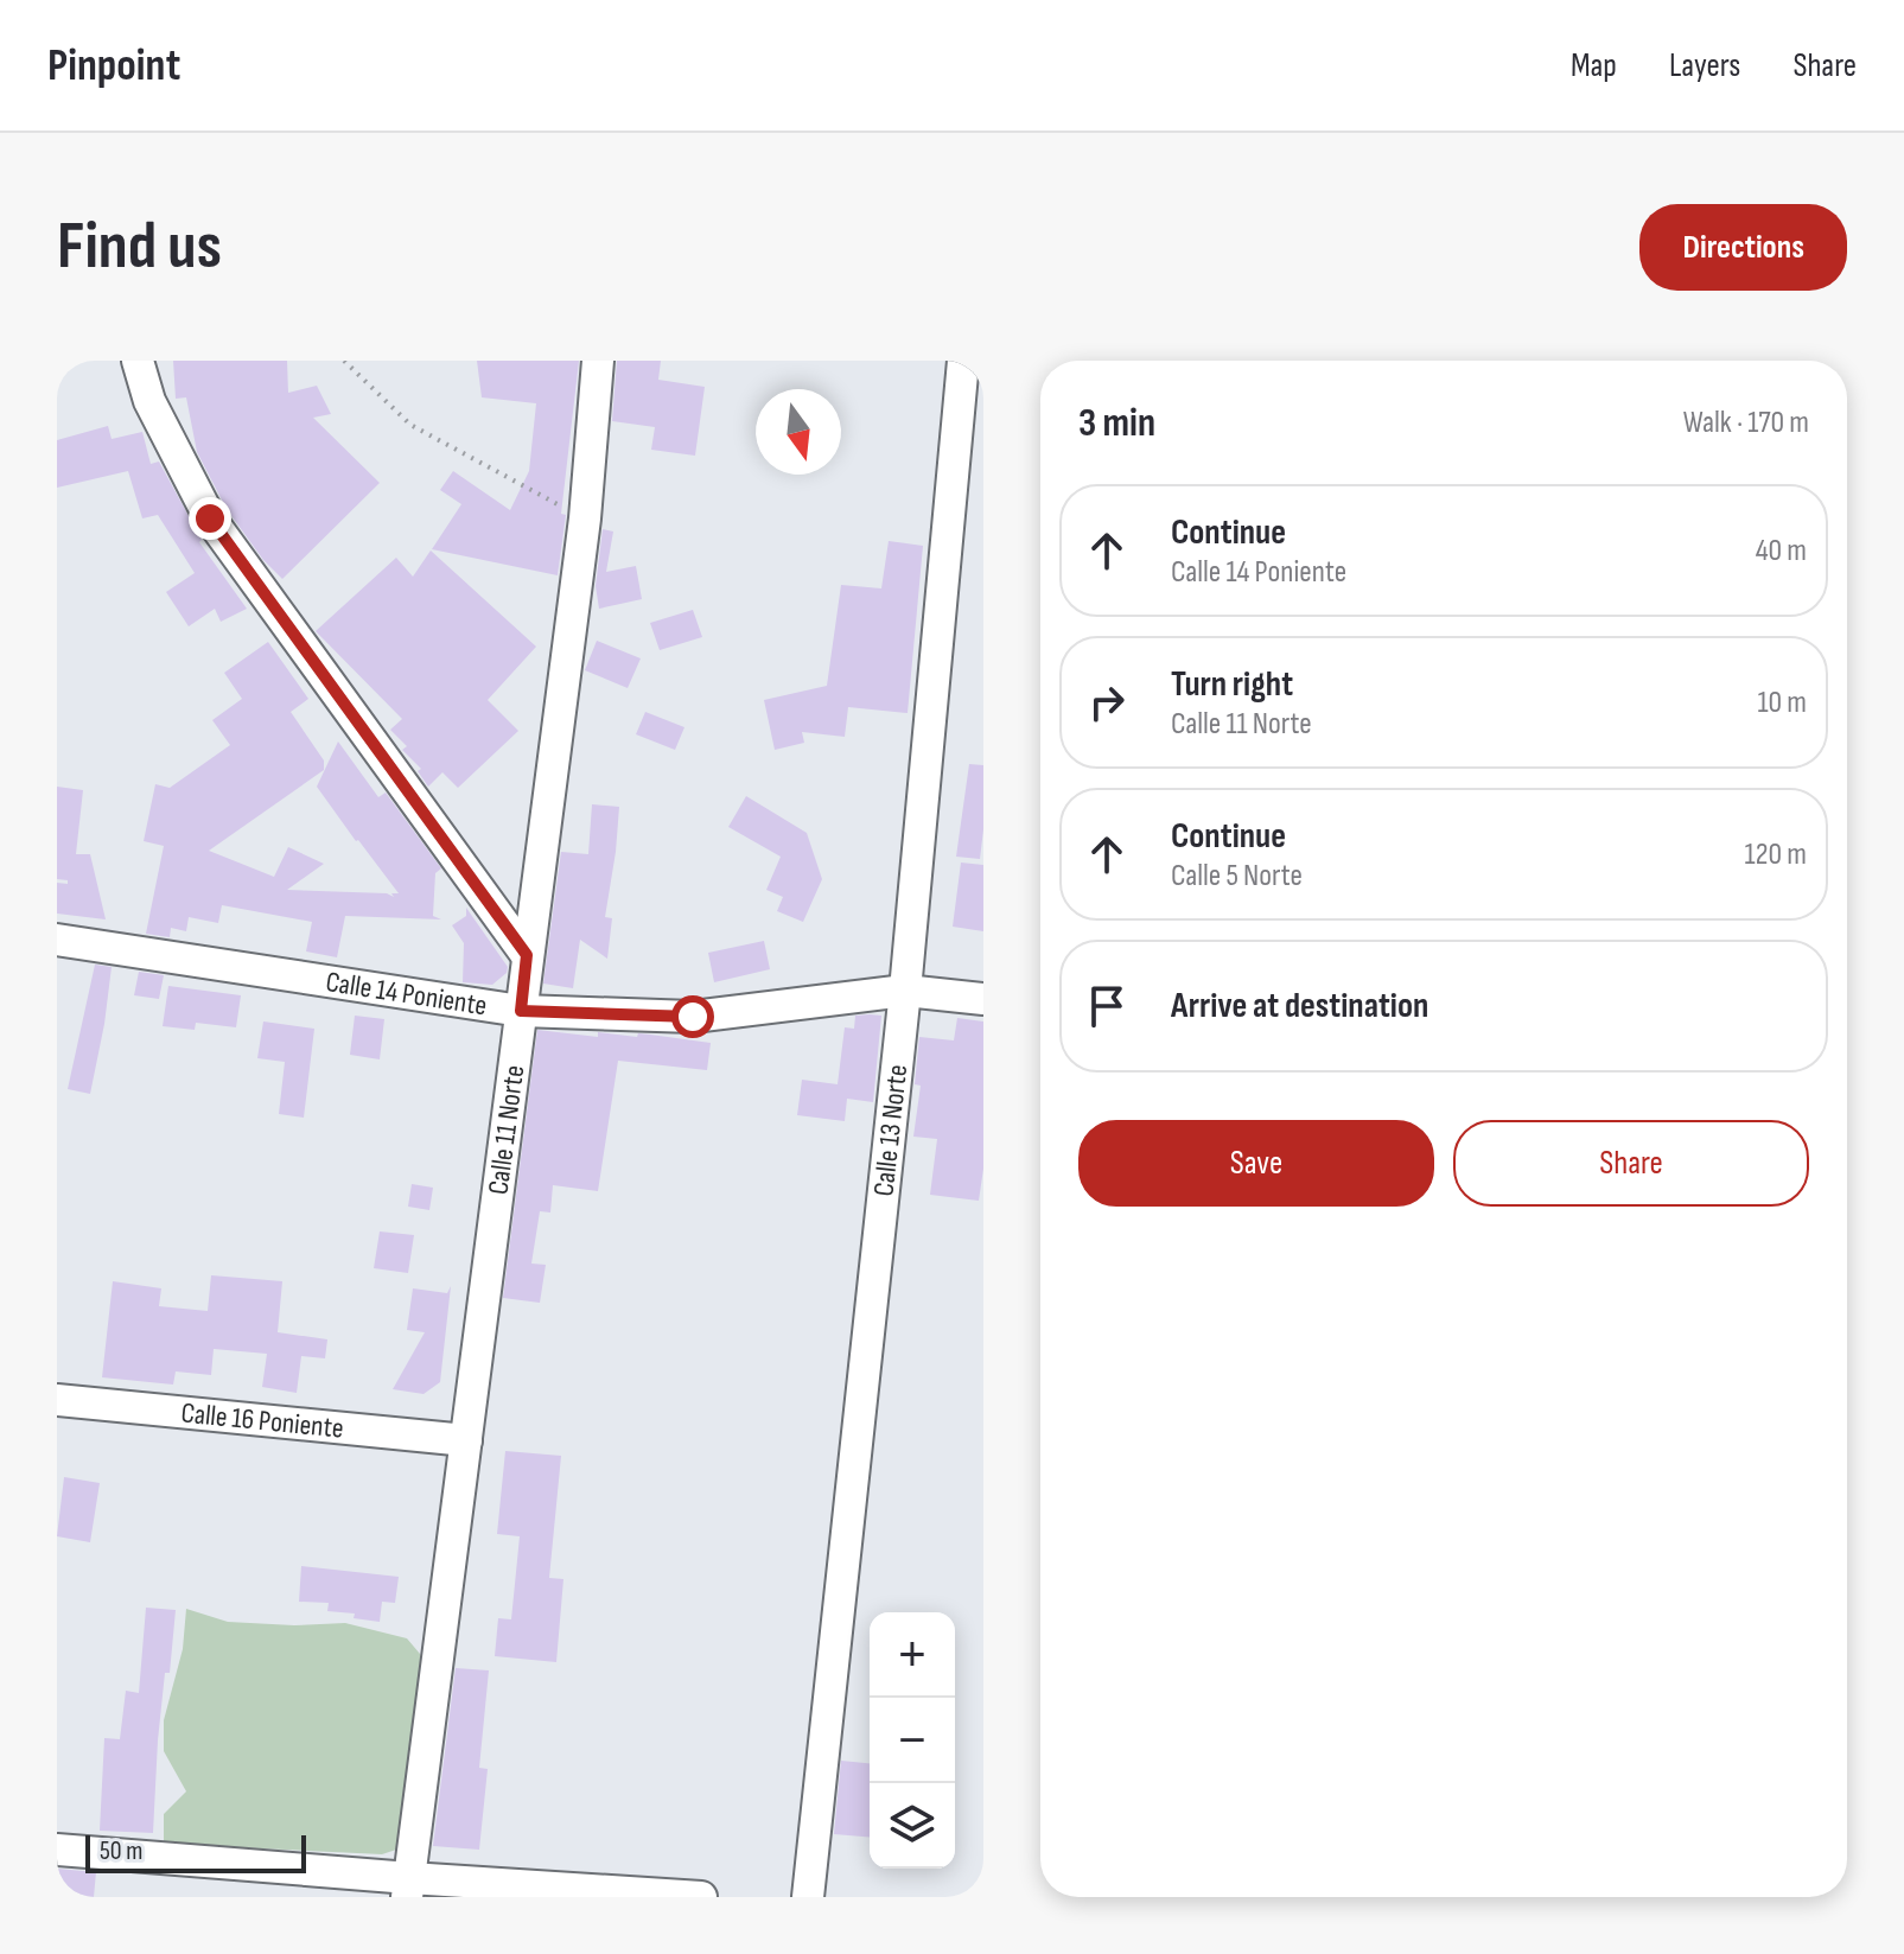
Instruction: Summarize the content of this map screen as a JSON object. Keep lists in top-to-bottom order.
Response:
{
  "streets": {
    "street": [
      "Calle 14 Poniente",
      "Calle 11 Norte",
      "Calle 13 Norte",
      "Calle 16 Poniente"
    ]
  },
  "crossings": [
    ["Calle 14 Poniente", "Calle 11 Norte"],
    ["Calle 14 Poniente", "Calle 13 Norte"],
    ["Calle 11 Norte", "Calle 16 Poniente"]
  ],
  "scale_bar": "50 m",
  "north": "bottom",
  "page": {
    "header": "Pinpoint",
    "nav": ["Map", "Layers", "Share"],
    "buttons": [
      "Directions",
      ["Save", "Share"]
    ],
    "title": "Find us",
    "heading": ["3 min", "Walk · 170 m"],
    "list": [
      ["Continue", "Calle 14 Poniente", "40 m"],
      ["Turn right", "Calle 11 Norte", "10 m"],
      ["Continue", "Calle 5 Norte", "120 m"],
      "Arrive at destination"
    ],
    "map_buttons": ["+", "−"],
    "scale": "50 m"
  }
}
